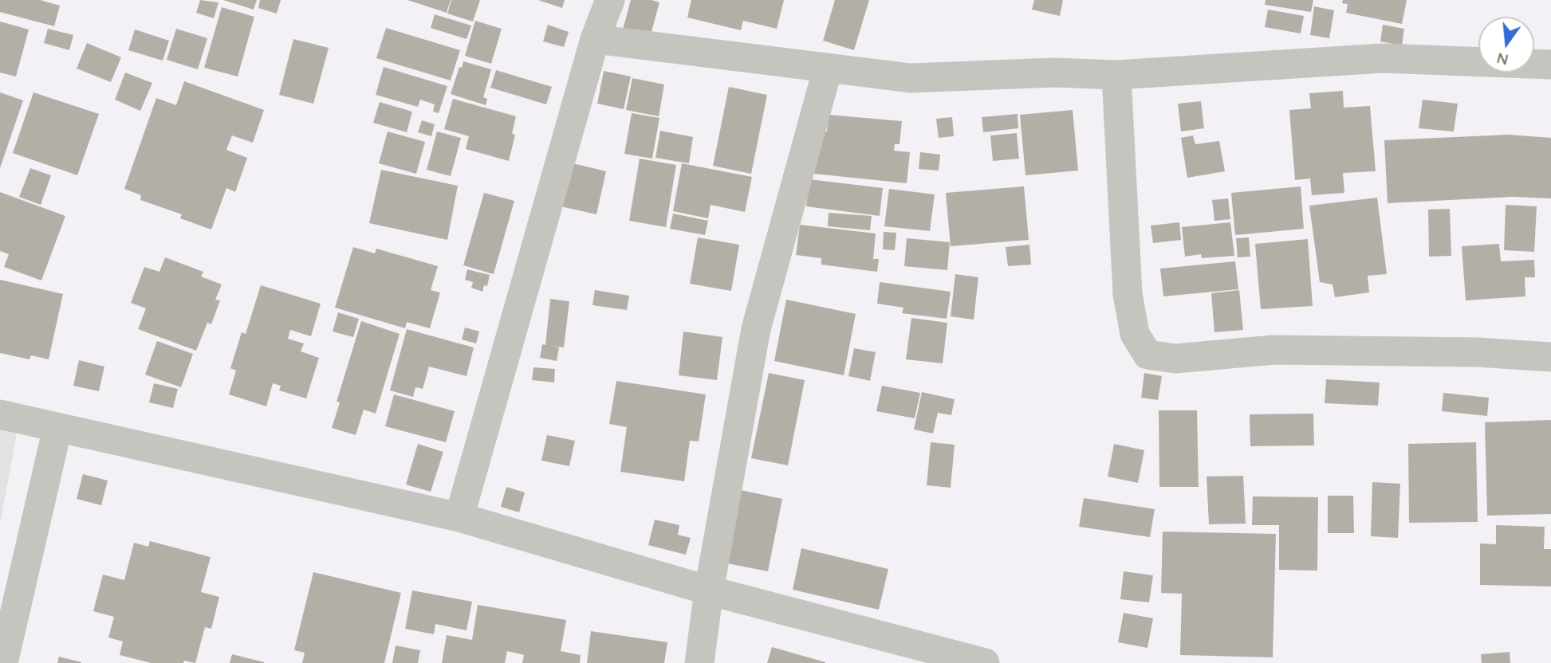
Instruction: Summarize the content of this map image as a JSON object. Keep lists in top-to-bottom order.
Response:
{
  "north": "bottom"
}
